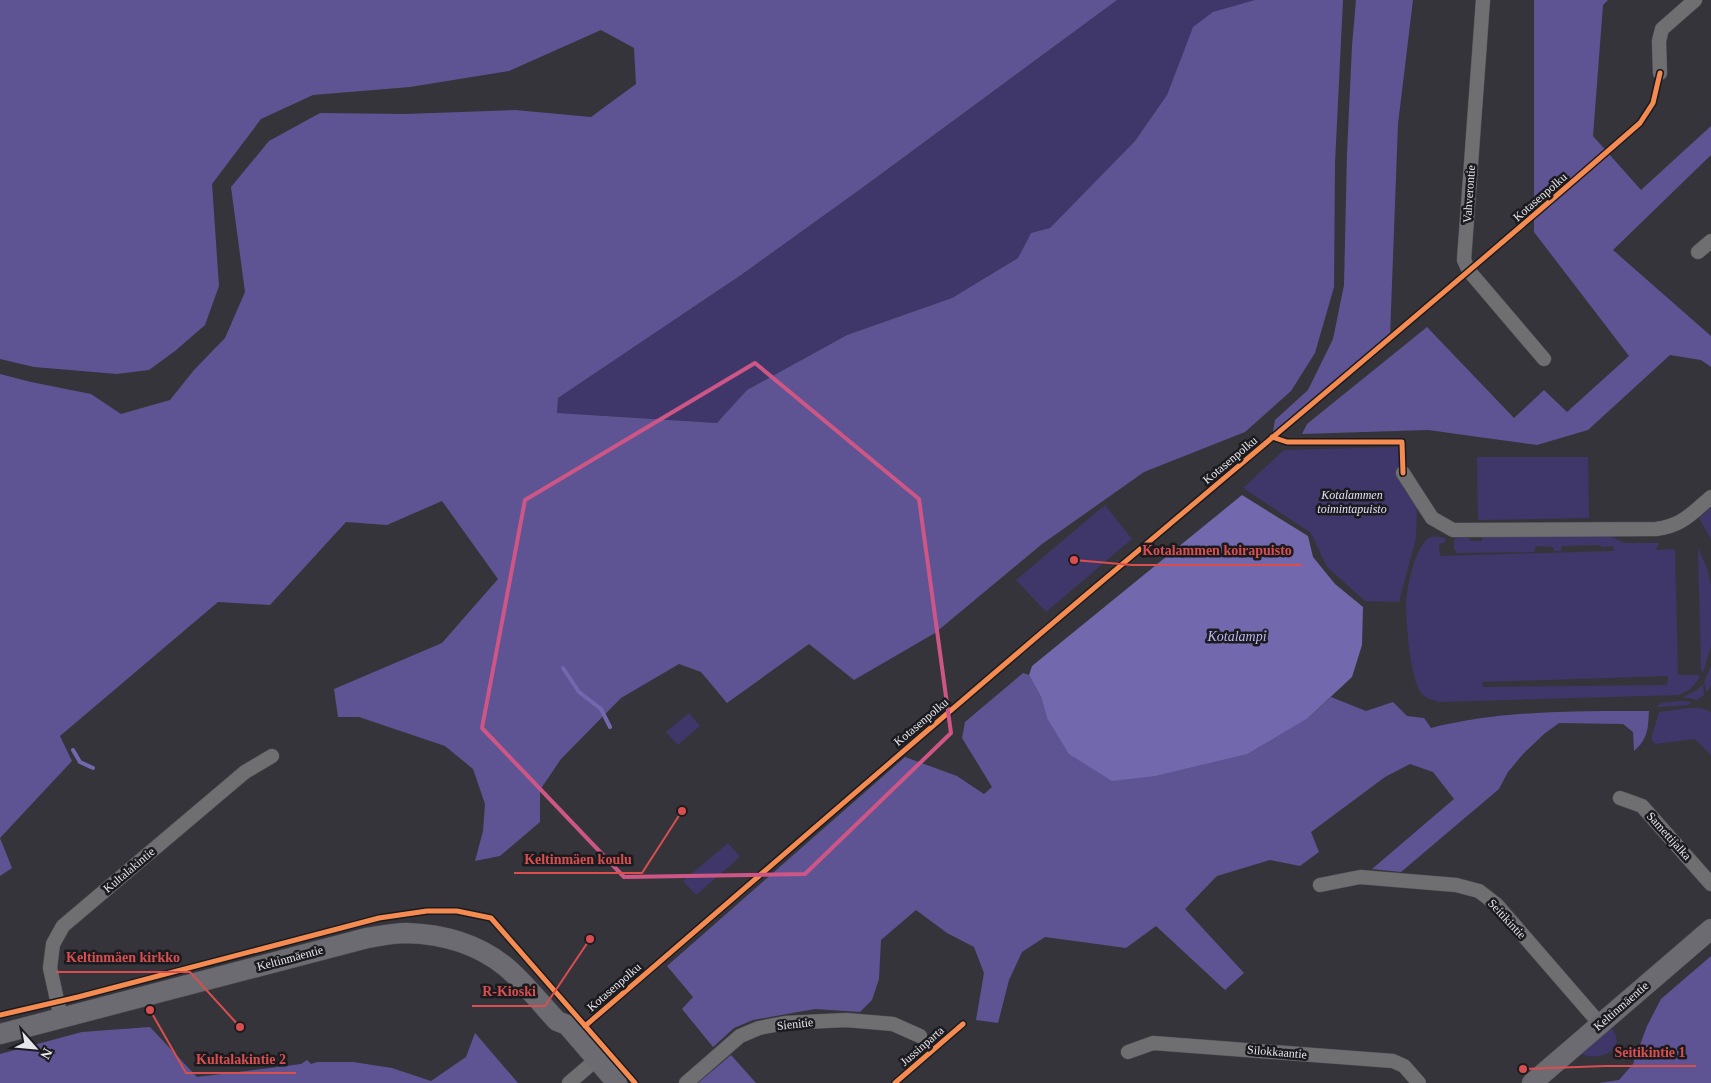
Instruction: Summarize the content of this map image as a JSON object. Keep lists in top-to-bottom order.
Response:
{
  "streets": {
    "main road": ["Keltinmäentie"],
    "street": [
      "Vahverontie",
      "Samettijalka",
      "Kultalakintie",
      "Seitikintie",
      "Sienitie",
      "Silokkaantie"
    ],
    "cycle path": ["Kotasenpolku", "Jussinparta"]
  },
  "crossings": [
    ["Kultalakintie", "Keltinmäentie"],
    ["Seitikintie", "Keltinmäentie"]
  ],
  "water": ["Kotalampi"],
  "parks": ["Kotalammen toimintapuisto"],
  "places": [
    "Kotalammen koirapuisto",
    "Keltinmäen koulu",
    "R-Kioski",
    "Kultalakintie 2",
    "Keltinmäen kirkko",
    "Seitikintie 1"
  ],
  "north": "bottom right"
}
